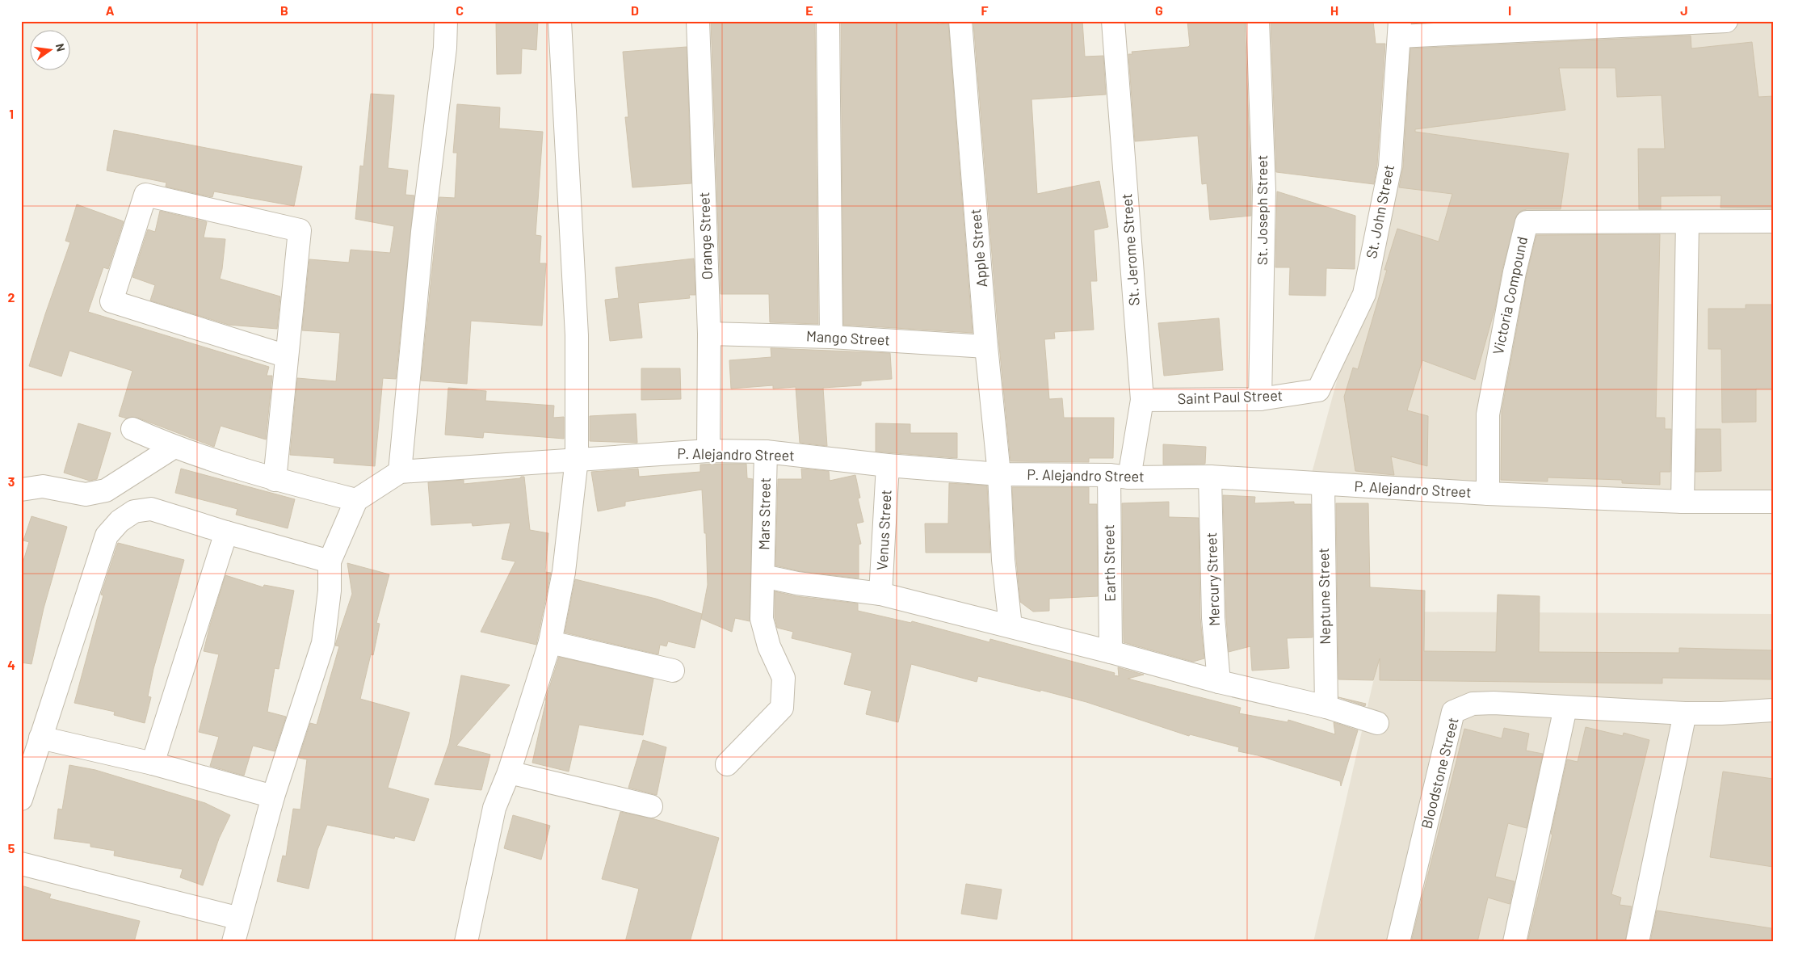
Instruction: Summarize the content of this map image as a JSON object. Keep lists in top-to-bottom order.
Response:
{
  "streets": {
    "street": [
      "St. Joseph Street",
      "St. John Street",
      "Orange Street",
      "Apple Street",
      "St. Jerome Street",
      "Victoria Compound",
      "Mango Street",
      "Saint Paul Street",
      "P. Alejandro Street",
      "Mars Street",
      "Venus Street",
      "Earth Street",
      "Mercury Street",
      "Neptune Street",
      "Bloodstone Street"
    ]
  },
  "crossings": [
    ["St. Joseph Street", "Saint Paul Street"],
    ["St. John Street", "Saint Paul Street"],
    ["Orange Street", "Mango Street"],
    ["Orange Street", "P. Alejandro Street"],
    ["Apple Street", "Mango Street"],
    ["Apple Street", "P. Alejandro Street"],
    ["St. Jerome Street", "Saint Paul Street"],
    ["St. Jerome Street", "P. Alejandro Street"],
    ["St. Jerome Street", "Earth Street"],
    ["Victoria Compound", "P. Alejandro Street"],
    ["P. Alejandro Street", "Mars Street"],
    ["P. Alejandro Street", "Venus Street"],
    ["P. Alejandro Street", "Earth Street"],
    ["P. Alejandro Street", "Mercury Street"],
    ["P. Alejandro Street", "Neptune Street"]
  ],
  "north": "right",
  "grid": {
    "columns": [
      "A",
      "B",
      "C",
      "D",
      "E",
      "F",
      "G",
      "H",
      "I",
      "J"
    ],
    "rows": [
      "1",
      "2",
      "3",
      "4",
      "5"
    ]
  }
}
